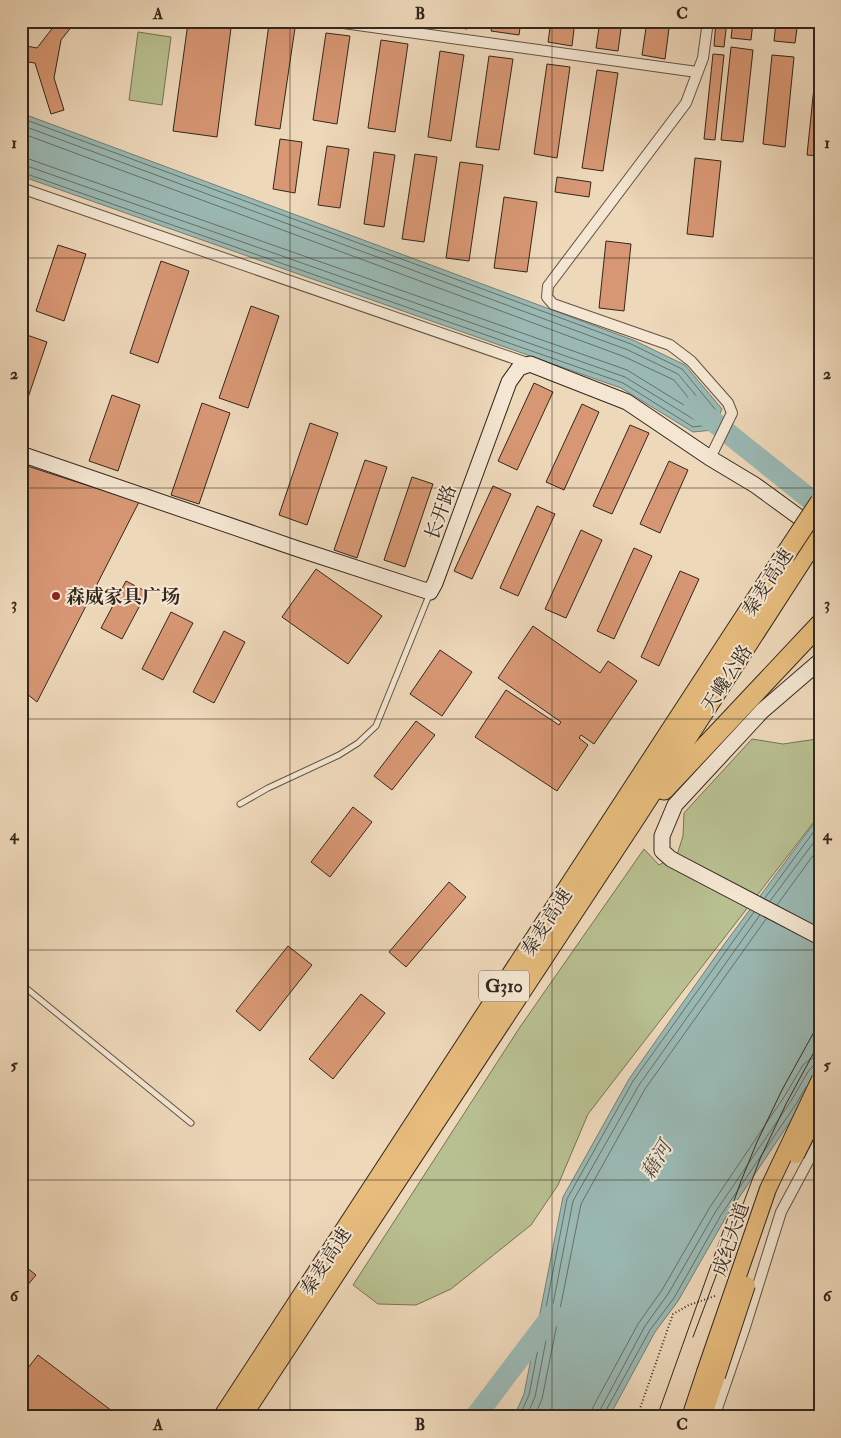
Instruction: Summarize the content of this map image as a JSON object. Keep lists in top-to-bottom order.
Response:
{
  "streets": {
    "highway": ["秦麦高速", "天巉公路", "G310"],
    "main road": ["成纪大道"],
    "street": ["长开路"]
  },
  "crossings": [
    ["秦麦高速", "天巉公路"]
  ],
  "water": ["藉河"],
  "places": ["森威家具广场"],
  "grid": {
    "columns": ["A", "B", "C"],
    "rows": [
      "1",
      "2",
      "3",
      "4",
      "5",
      "6"
    ]
  }
}
